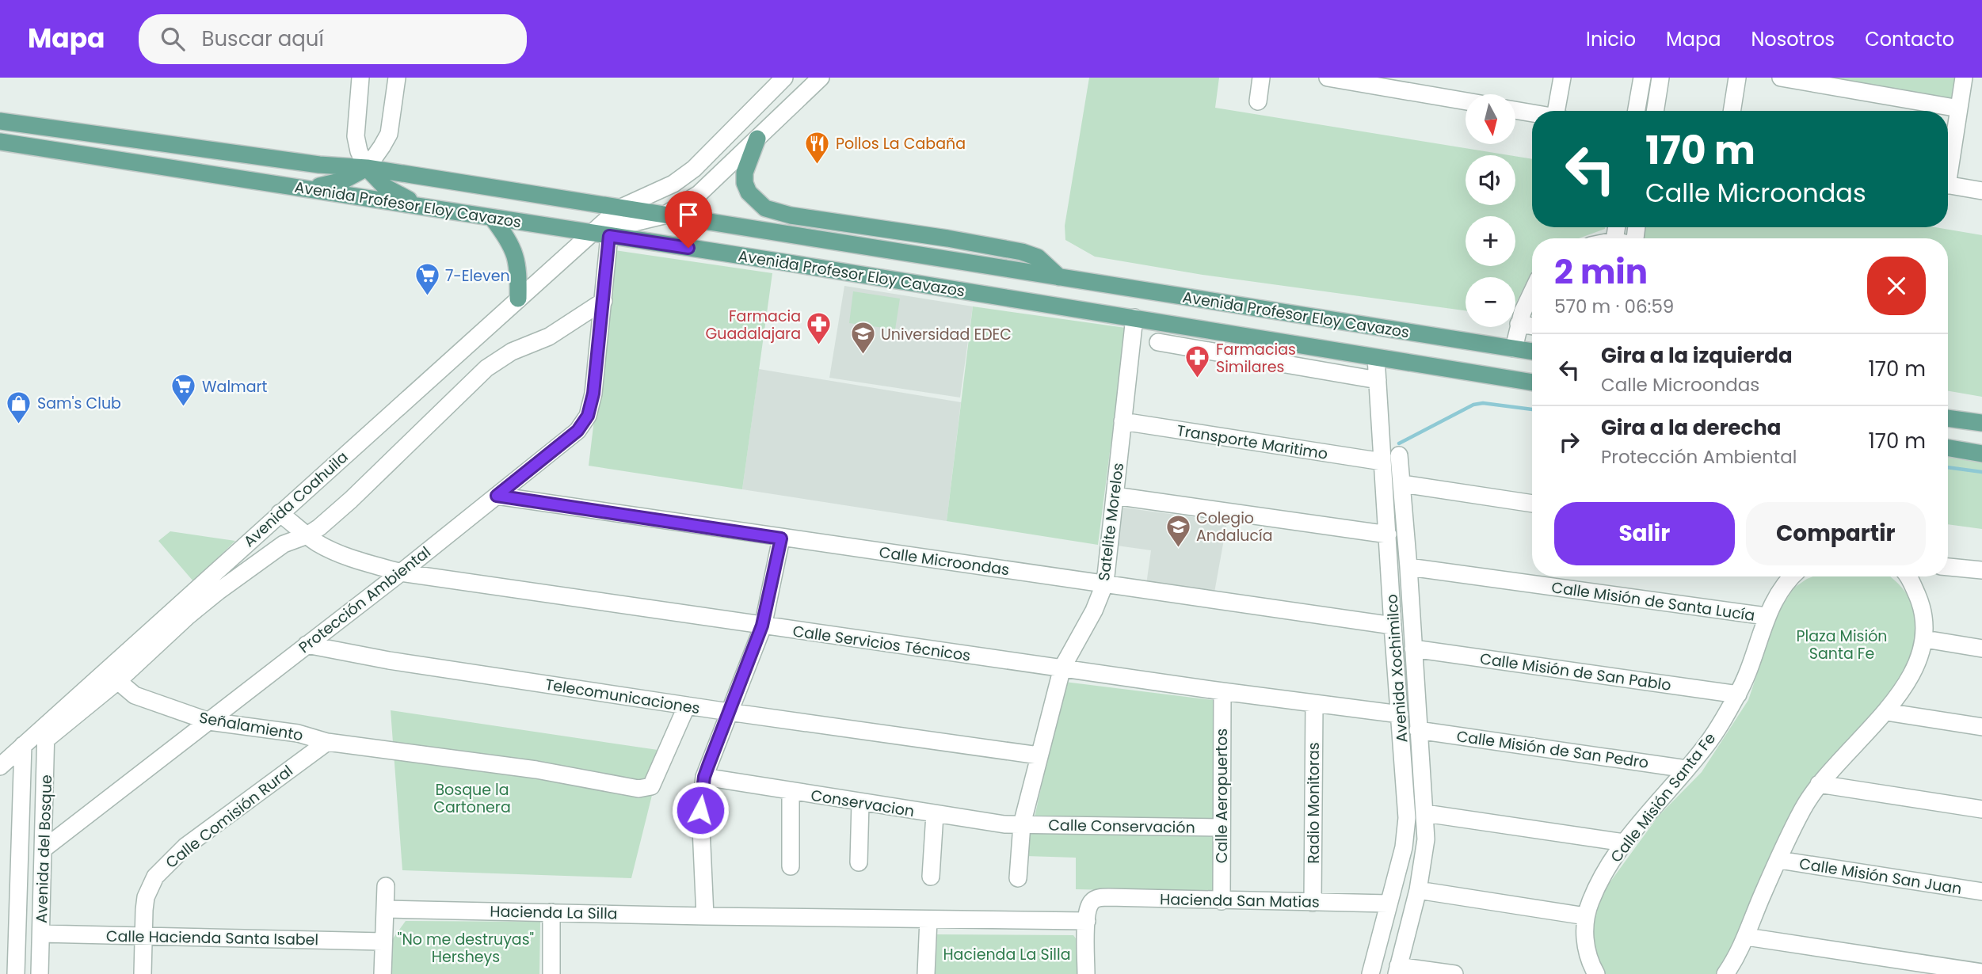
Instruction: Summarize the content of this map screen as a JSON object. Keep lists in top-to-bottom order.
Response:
{
  "streets": {
    "main road": ["Avenida Profesor Eloy Cavazos"],
    "street": [
      "Transporte Maritimo",
      "Avenida Coahuila",
      "Satelite Morelos",
      "Calle Microondas",
      "Protección Ambiental",
      "Calle Misión de Santa Lucía",
      "Calle Servicios Técnicos",
      "Avenida Xochimilco",
      "Calle Misión de San Pablo",
      "Telecomunicaciones",
      "Señalamiento",
      "Calle Misión de San Pedro",
      "Calle Aeropuertos",
      "Calle Misión Santa Fe",
      "Conservacion",
      "Radio Monitoras",
      "Calle Comisión Rural",
      "Calle Conservación",
      "Avenida del Bosque",
      "Calle Misión San Juan",
      "Hacienda San Matias",
      "Hacienda La Silla",
      "Calle Hacienda Santa Isabel"
    ]
  },
  "crossings": [
    ["Avenida Profesor Eloy Cavazos", "Avenida Coahuila"],
    ["Avenida Profesor Eloy Cavazos", "Satelite Morelos"],
    ["Avenida Profesor Eloy Cavazos", "Protección Ambiental"],
    ["Avenida Profesor Eloy Cavazos", "Avenida Xochimilco"],
    ["Transporte Maritimo", "Satelite Morelos"],
    ["Transporte Maritimo", "Avenida Xochimilco"],
    ["Avenida Coahuila", "Protección Ambiental"],
    ["Avenida Coahuila", "Calle Servicios Técnicos"],
    ["Avenida Coahuila", "Avenida del Bosque"],
    ["Satelite Morelos", "Calle Microondas"],
    ["Satelite Morelos", "Calle Servicios Técnicos"],
    ["Satelite Morelos", "Telecomunicaciones"],
    ["Satelite Morelos", "Conservacion"],
    ["Satelite Morelos", "Calle Conservación"],
    ["Calle Microondas", "Protección Ambiental"],
    ["Calle Microondas", "Avenida Xochimilco"],
    ["Protección Ambiental", "Calle Servicios Técnicos"],
    ["Protección Ambiental", "Telecomunicaciones"],
    ["Protección Ambiental", "Señalamiento"],
    ["Protección Ambiental", "Avenida del Bosque"],
    ["Calle Misión de Santa Lucía", "Calle Misión Santa Fe"],
    ["Calle Servicios Técnicos", "Avenida Xochimilco"],
    ["Calle Servicios Técnicos", "Calle Aeropuertos"],
    ["Calle Servicios Técnicos", "Radio Monitoras"],
    ["Avenida Xochimilco", "Hacienda San Matias"],
    ["Calle Misión de San Pablo", "Calle Misión Santa Fe"],
    ["Telecomunicaciones", "Señalamiento"],
    ["Señalamiento", "Calle Comisión Rural"],
    ["Calle Misión de San Pedro", "Calle Misión Santa Fe"],
    ["Calle Aeropuertos", "Calle Conservación"],
    ["Calle Aeropuertos", "Hacienda San Matias"],
    ["Conservacion", "Calle Conservación"],
    ["Radio Monitoras", "Hacienda San Matias"],
    ["Calle Comisión Rural", "Calle Hacienda Santa Isabel"],
    ["Avenida del Bosque", "Calle Hacienda Santa Isabel"],
    ["Hacienda San Matias", "Hacienda La Silla"]
  ],
  "parks": [
    "Plaza Misión Santa Fe",
    "Bosque la Cartonera",
    "\"No me destruyas\" Hersheys",
    "Hacienda La Silla"
  ],
  "places": {
    "restaurant": ["Pollos La Cabaña"],
    "supermarket": ["7-Eleven", "Walmart"],
    "pharmacy": ["Farmacia Guadalajara", "Farmacias Similares"],
    "school or university": ["Universidad EDEC", "Colegio Andalucía"],
    "shop": ["Sam's Club"]
  },
  "north": "bottom",
  "page": {
    "header": "Mapa",
    "search": "Buscar aquí",
    "nav": [
      "Inicio",
      "Mapa",
      "Nosotros",
      "Contacto"
    ],
    "map_buttons": ["+", "−"],
    "turn": ["170 m", "Calle Microondas"],
    "heading": ["2 min", "570 m · 06:59"],
    "list": [
      {
        "name": "Gira a la izquierda",
        "note": "Calle Microondas",
        "value": "170 m"
      },
      {
        "name": "Gira a la derecha",
        "note": "Protección Ambiental",
        "value": "170 m"
      }
    ],
    "buttons": ["Salir", "Compartir"]
  }
}
